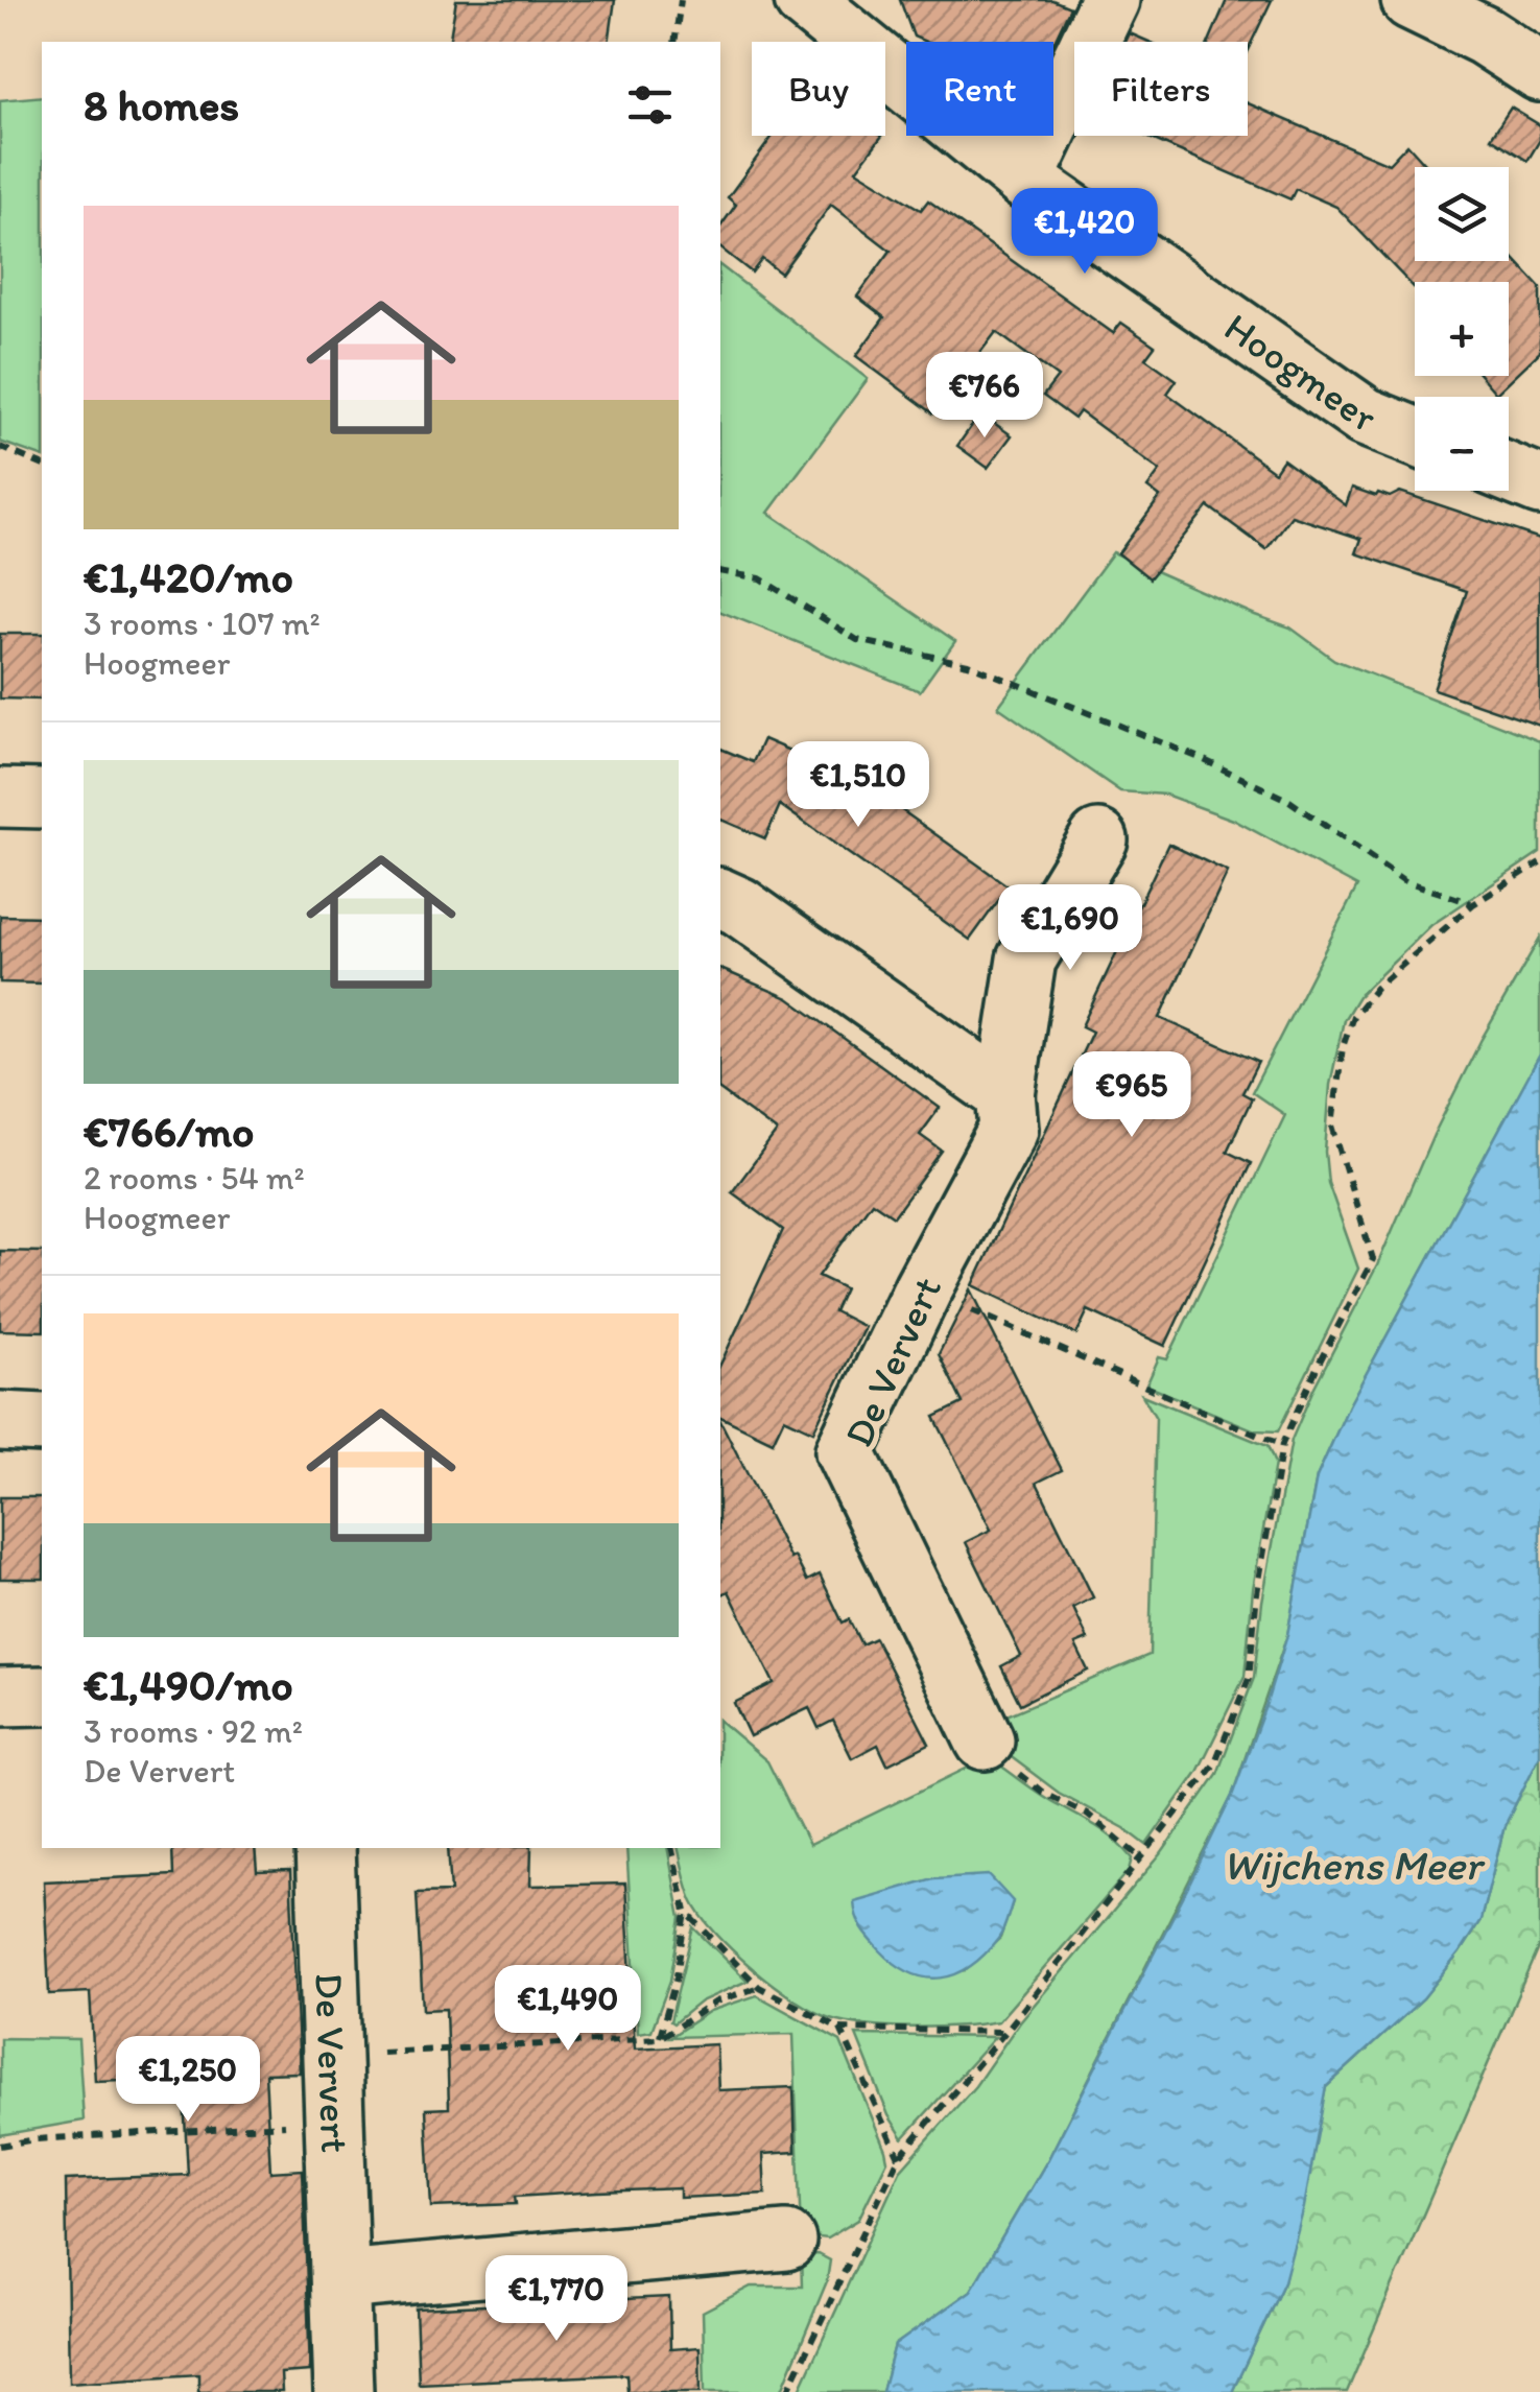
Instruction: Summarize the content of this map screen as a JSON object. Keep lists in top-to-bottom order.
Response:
{
  "streets": {
    "street": ["Hoogmeer", "De Ververt"]
  },
  "water": ["Wijchens Meer"],
  "page": {
    "chip": ["Buy", "Rent", "Filters"],
    "heading": "8 homes",
    "map_buttons": ["+", "−"],
    "list": [
      {
        "name": "€1,420/mo",
        "note": "3 rooms · 107 m² · Hoogmeer"
      },
      {
        "name": "€766/mo",
        "note": "2 rooms · 54 m² · Hoogmeer"
      },
      {
        "name": "€1,490/mo",
        "note": "3 rooms · 92 m² · De Ververt"
      }
    ],
    "price": [
      "€1,420",
      "€766",
      "€1,510",
      "€1,690",
      "€965",
      "€1,490",
      "€1,250",
      "€1,770"
    ]
  }
}
